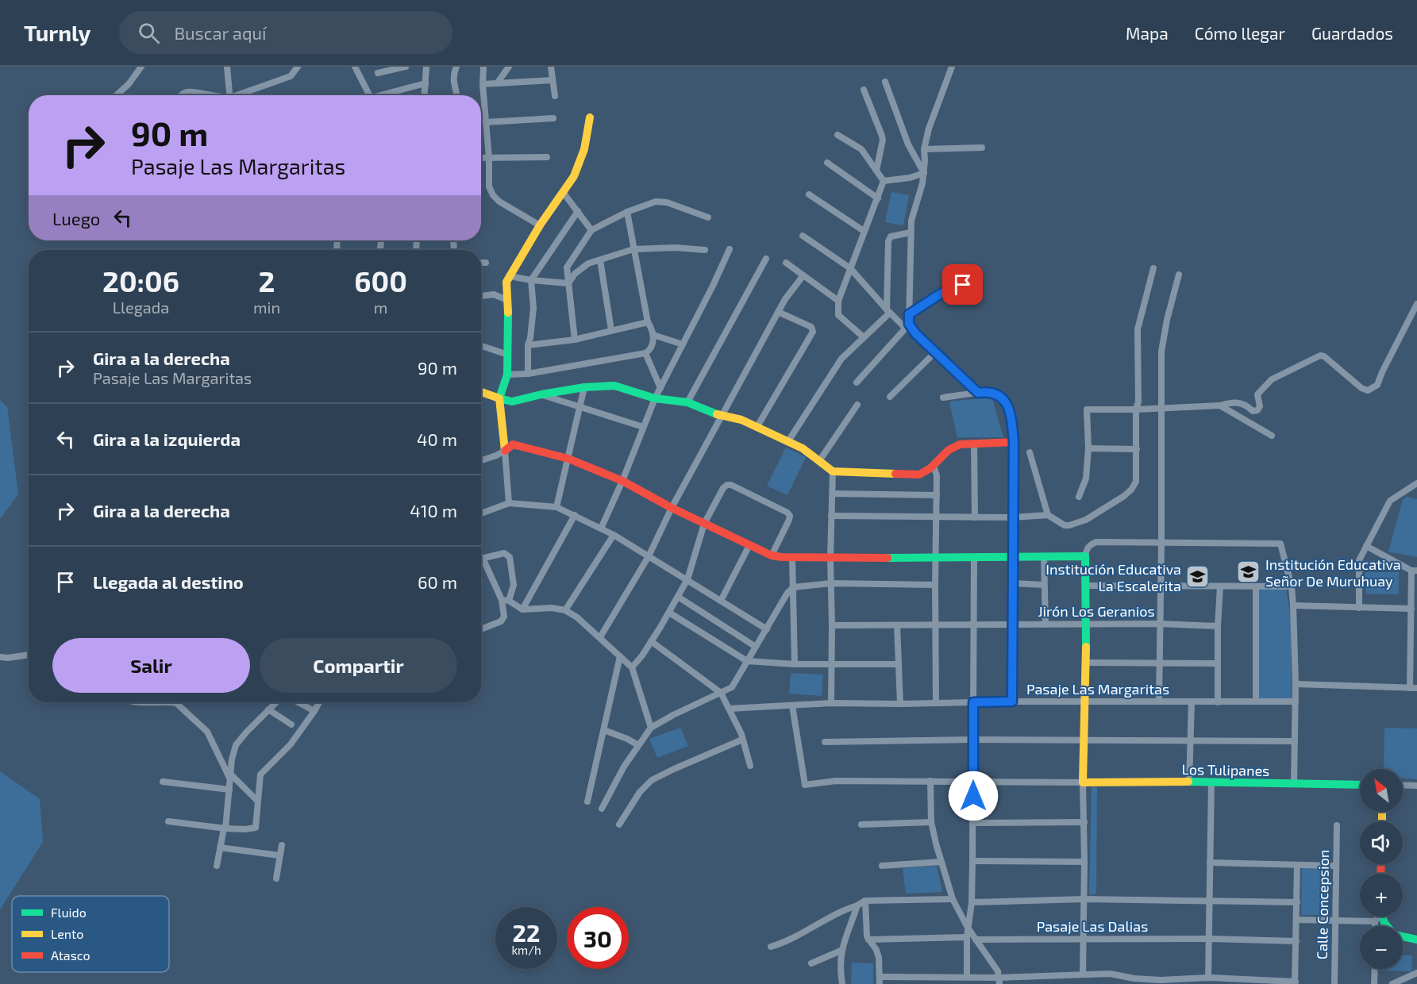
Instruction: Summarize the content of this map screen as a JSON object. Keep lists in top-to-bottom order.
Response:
{
  "streets": {
    "street": [
      "Jirón Los Geranios",
      "Pasaje Las Margaritas",
      "Los Tulipanes",
      "Calle Concepsion",
      "Pasaje Las Dalias"
    ]
  },
  "places": {
    "school or university": ["Institución Educativa Señor De Muruhuay", "Institución Educativa La Escalerita"]
  },
  "legend": ["Fluido", "Lento", "Atasco"],
  "north": "top left",
  "page": {
    "header": "Turnly",
    "search": "Buscar aquí",
    "nav": ["Mapa", "Cómo llegar", "Guardados"],
    "turn": ["90 m", "Pasaje Las Margaritas"],
    "then": "Luego",
    "eta": [
      "20:06",
      "Llegada",
      "2",
      "min",
      "600",
      "m"
    ],
    "list": [
      {
        "name": "Gira a la derecha",
        "note": "Pasaje Las Margaritas",
        "value": "90 m"
      },
      {
        "name": "Gira a la izquierda",
        "value": "40 m"
      },
      {
        "name": "Gira a la derecha",
        "value": "410 m"
      },
      {
        "name": "Llegada al destino",
        "value": "60 m"
      }
    ],
    "buttons": ["Salir", "Compartir"],
    "map_buttons": ["+", "−"],
    "speed": "22 km/h",
    "limit": "30"
  }
}
